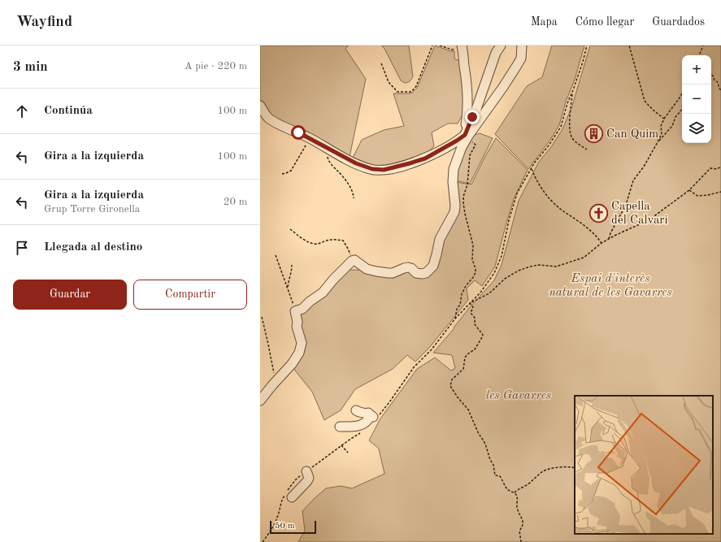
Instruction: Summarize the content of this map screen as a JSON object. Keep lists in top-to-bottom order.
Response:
{
  "parks": ["Espai d'interès natural de les Gavarres", "les Gavarres"],
  "places": {
    "building": ["Can Quim"],
    "church": ["Capella del Calvari"]
  },
  "scale_bar": "50 m",
  "page": {
    "header": "Wayfind",
    "nav": ["Mapa", "Cómo llegar", "Guardados"],
    "heading": ["3 min", "A pie · 220 m"],
    "map_buttons": ["+", "−"],
    "list": [
      ["Continúa", "100 m"],
      ["Gira a la izquierda", "100 m"],
      ["Gira a la izquierda", "Grup Torre Gironella", "20 m"],
      "Llegada al destino"
    ],
    "buttons": ["Guardar", "Compartir"],
    "scale": "50 m"
  }
}
